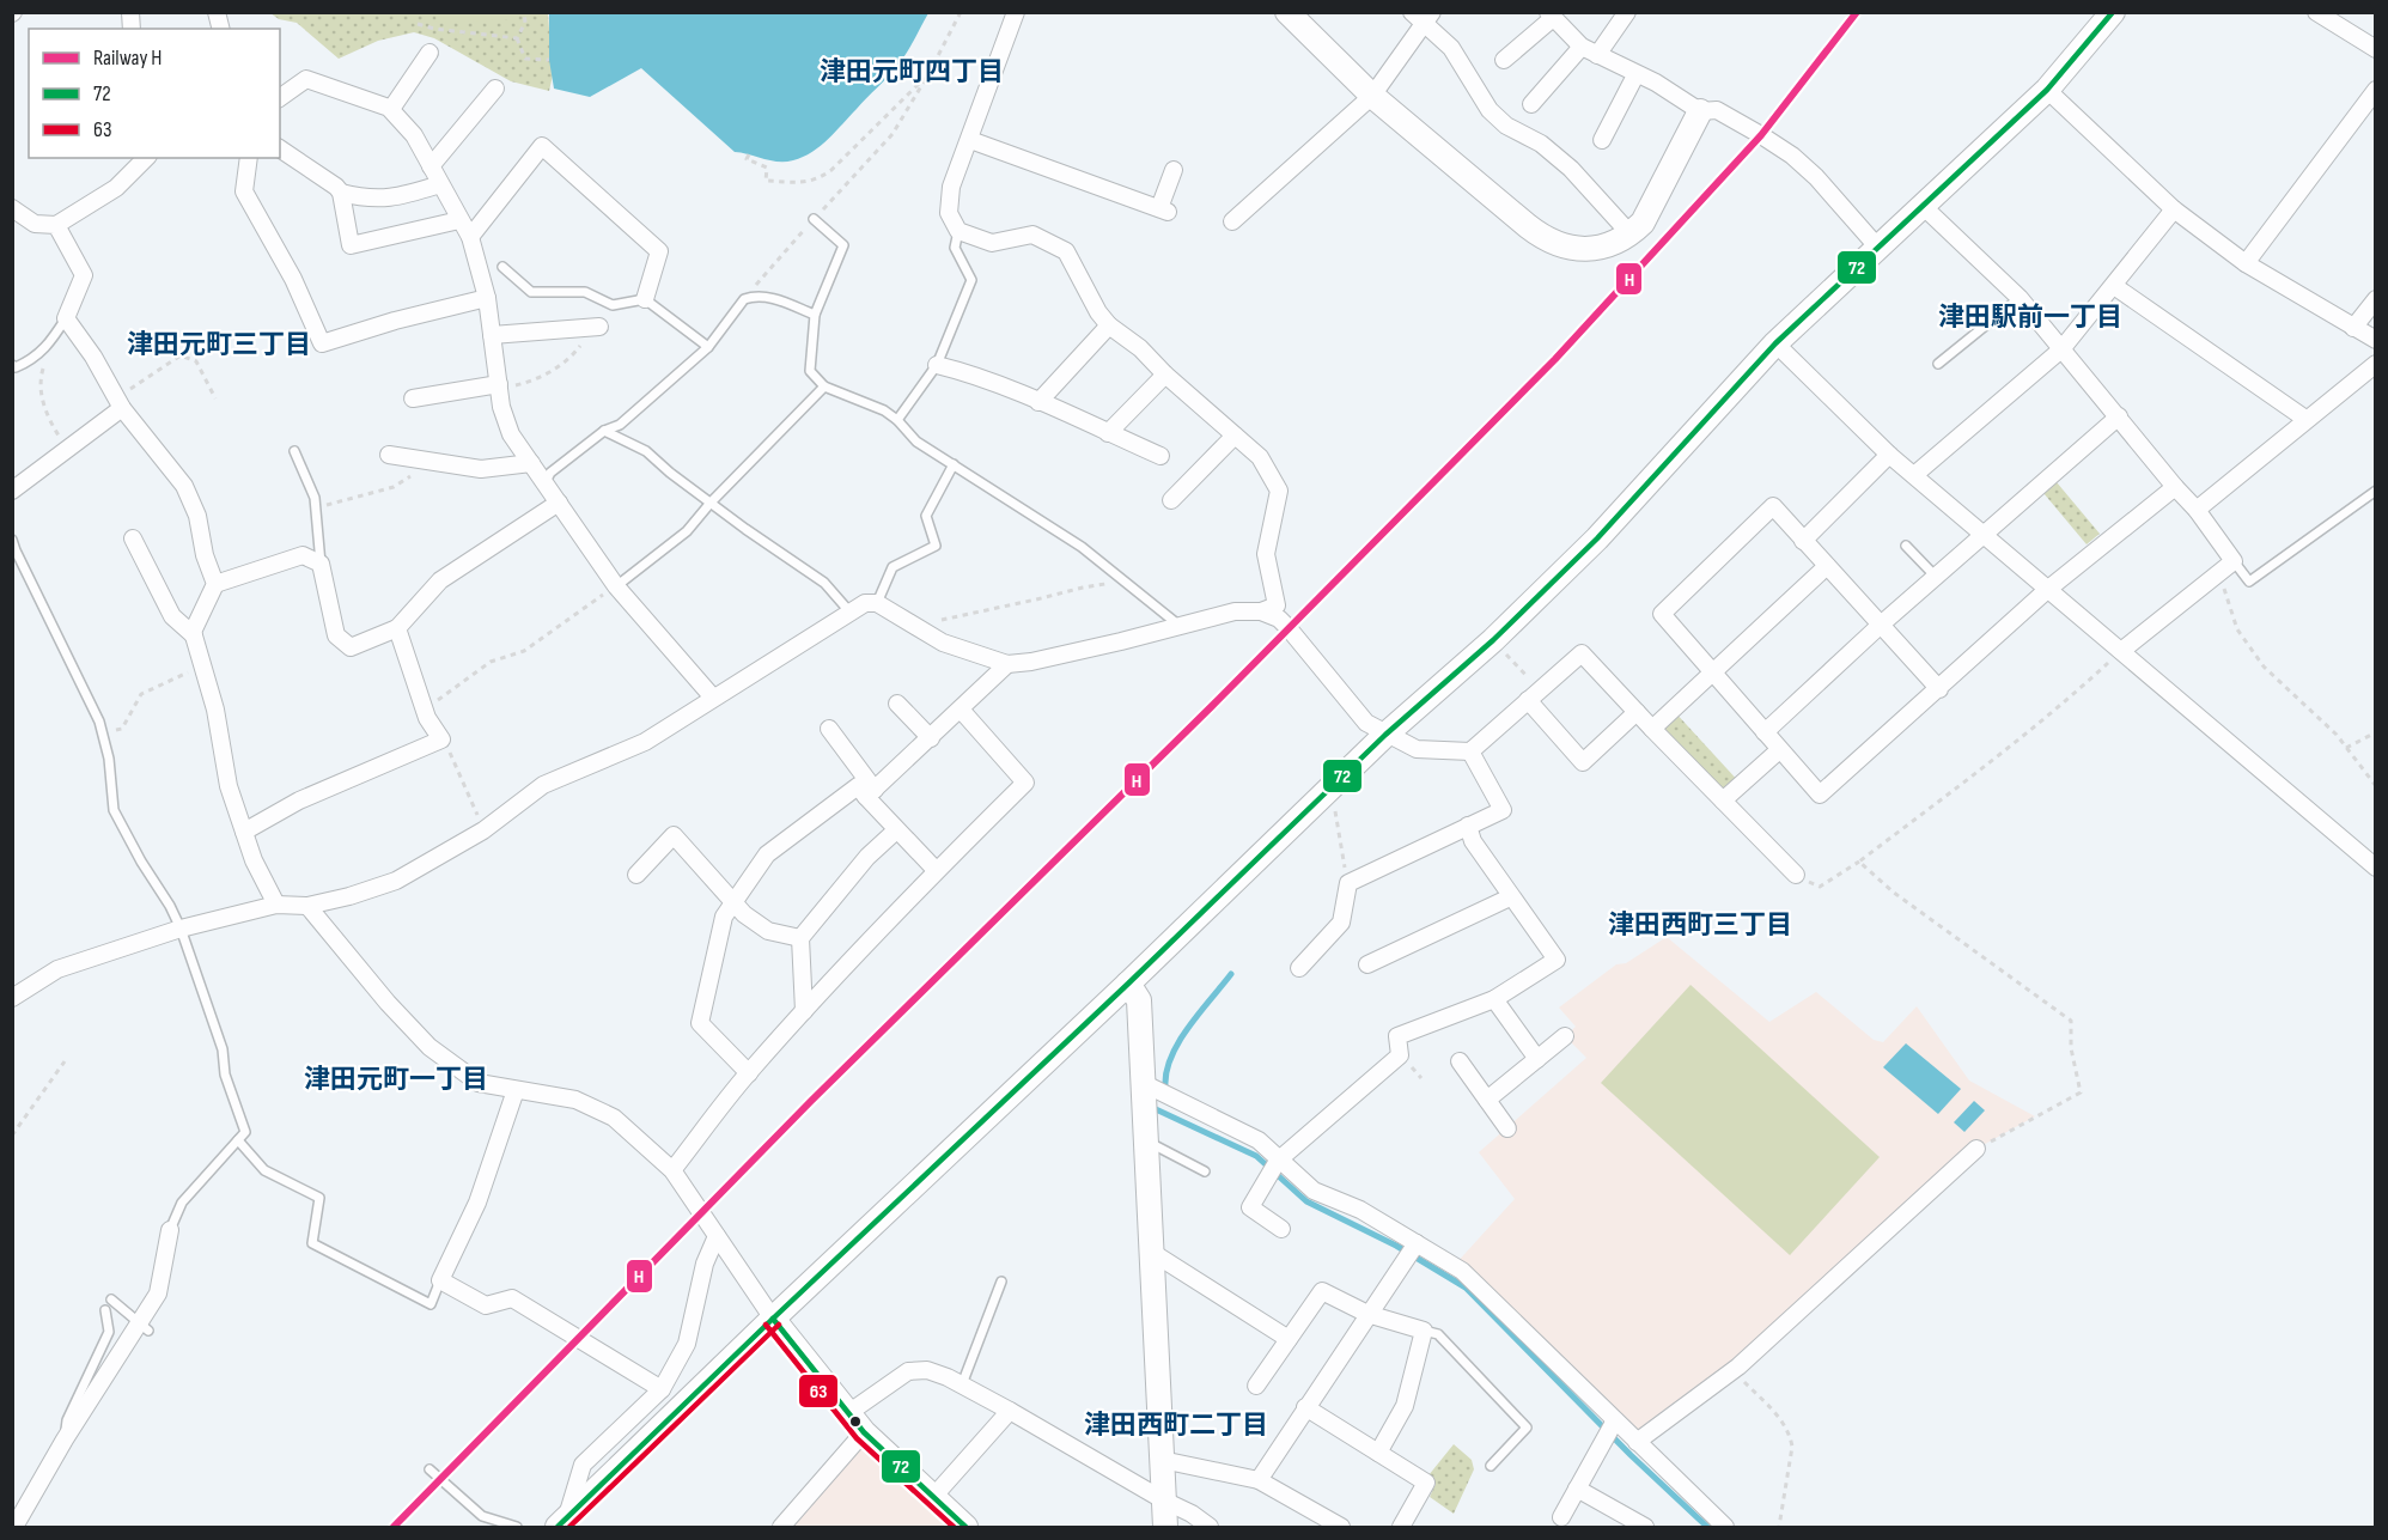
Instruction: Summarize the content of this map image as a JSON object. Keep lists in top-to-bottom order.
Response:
{
  "districts": [
    "津田元町四丁目",
    "津田駅前一丁目",
    "津田元町三丁目",
    "津田西町三丁目",
    "津田元町一丁目",
    "津田西町二丁目"
  ],
  "lines": ["rail line H", "transit line 72", "transit line 63"],
  "legend": ["Railway H", "72", "63"]
}
